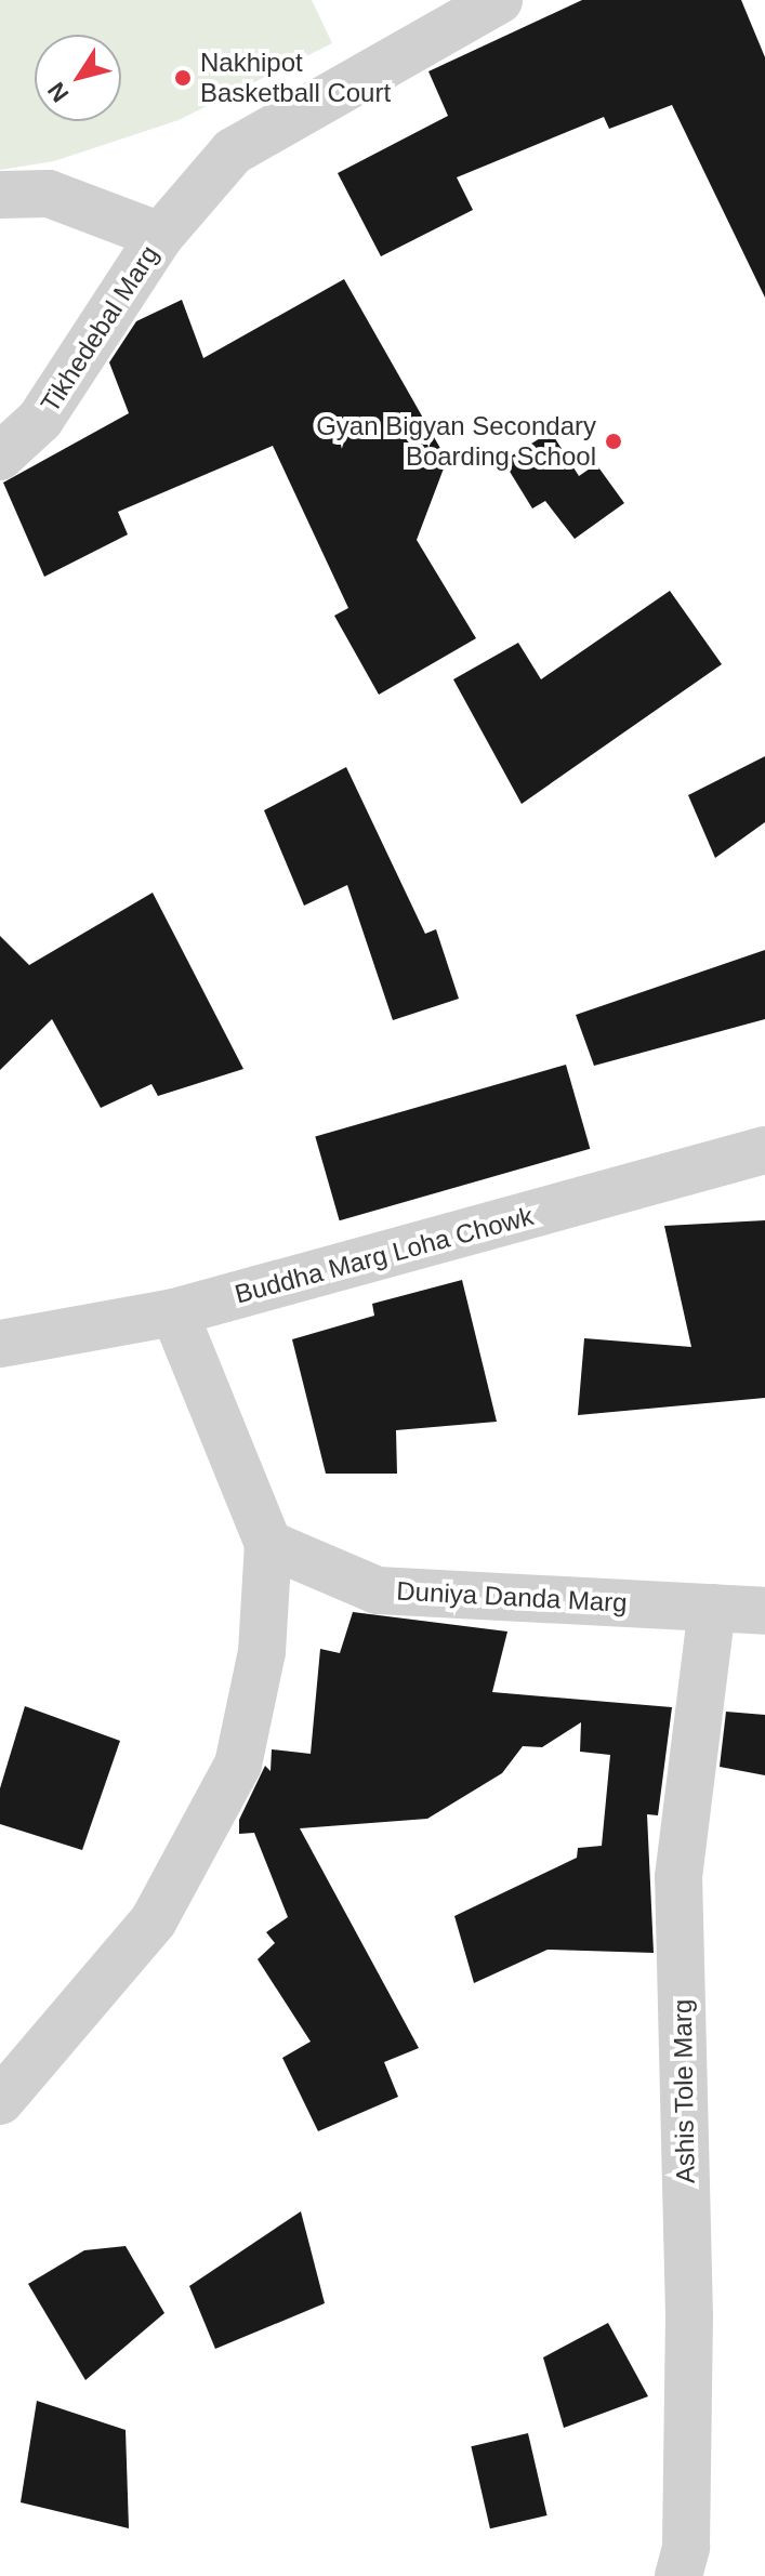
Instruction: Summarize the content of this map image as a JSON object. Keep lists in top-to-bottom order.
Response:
{
  "streets": {
    "street": [
      "Tikhedebal Marg",
      "Buddha Marg Loha Chowk",
      "Duniya Danda Marg",
      "Ashis Tole Marg"
    ]
  },
  "crossings": [
    ["Duniya Danda Marg", "Ashis Tole Marg"]
  ],
  "places": ["Nakhipot Basketball Court", "Gyan Bigyan Secondary Boarding School"],
  "north": "bottom left"
}
